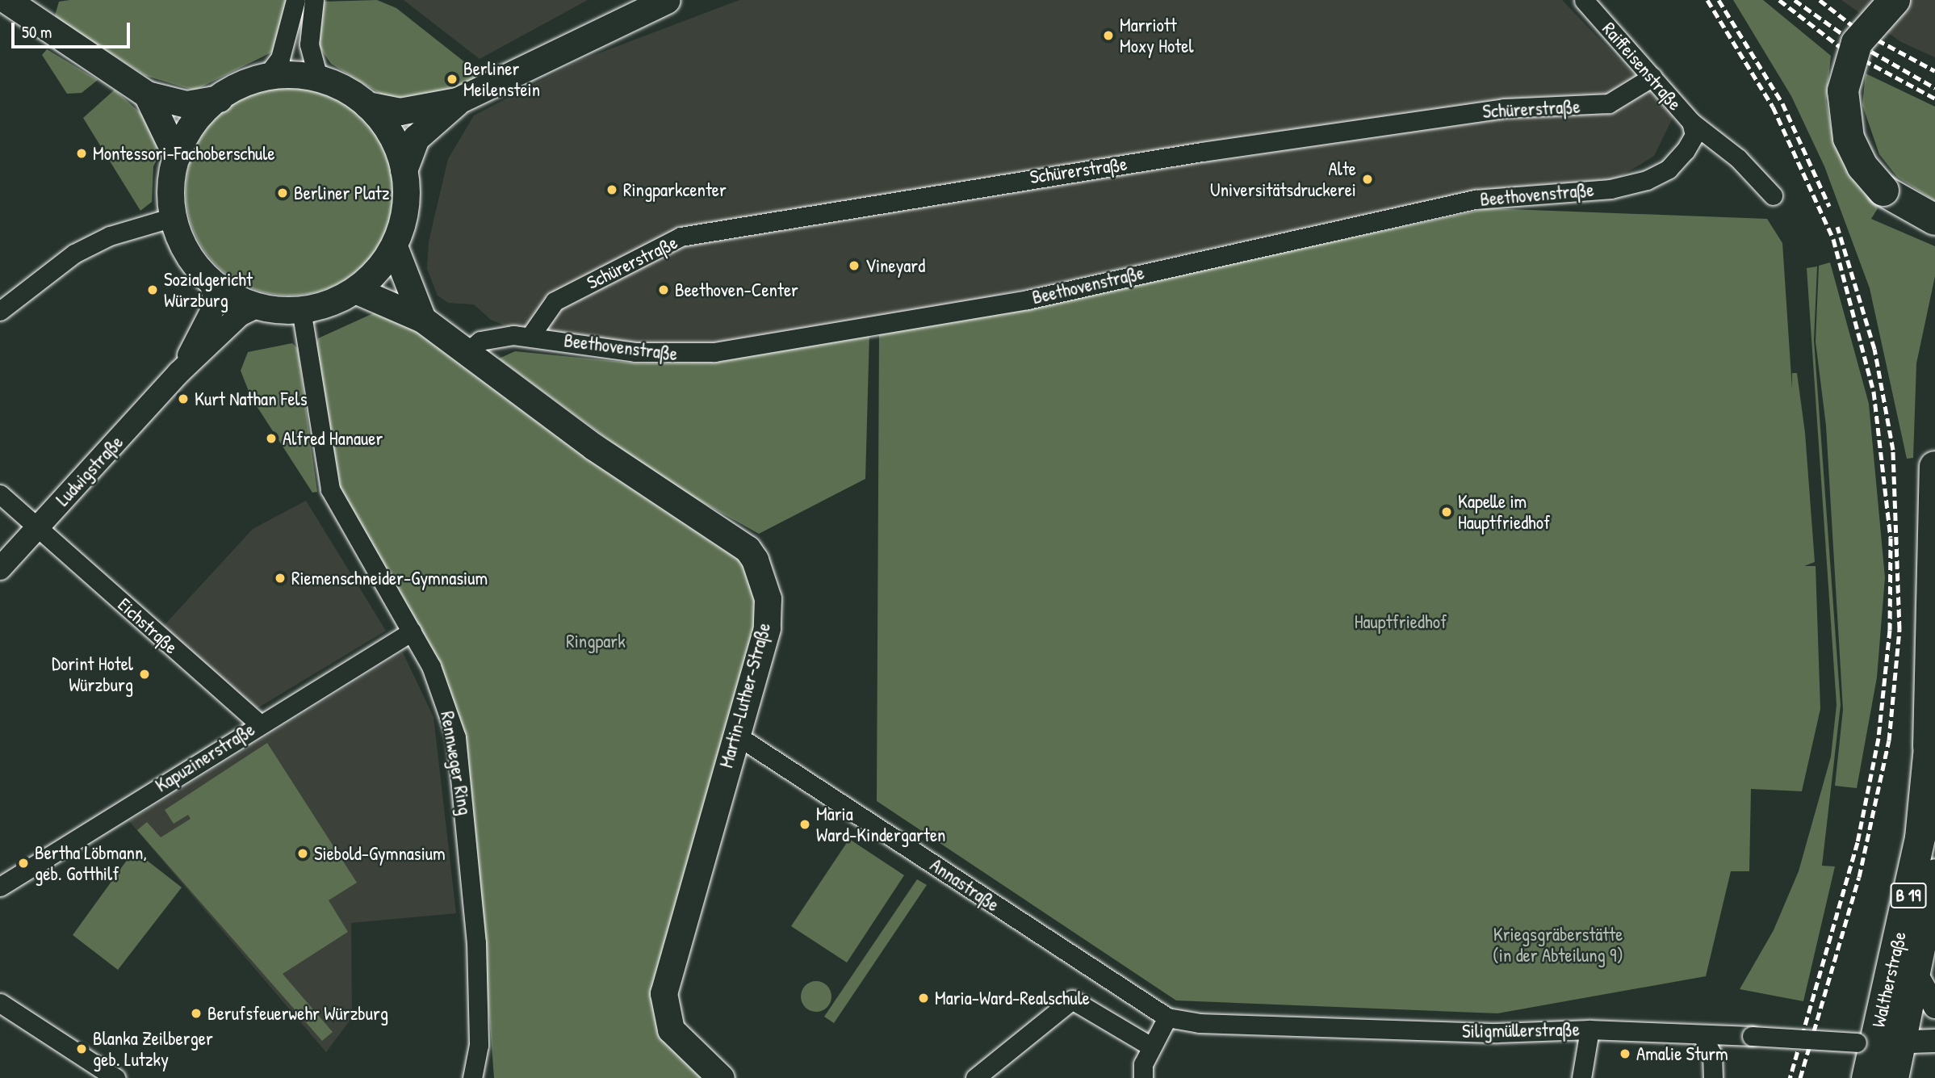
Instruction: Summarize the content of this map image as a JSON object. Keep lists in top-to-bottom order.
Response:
{
  "streets": {
    "highway": ["B 19"],
    "main road": ["Martin-Luther-Straße", "Waltherstraße"],
    "street": [
      "Raiffeisenstraße",
      "Schürerstraße",
      "Beethovenstraße",
      "Ludwigstraße",
      "Eichstraße",
      "Kapuzinerstraße",
      "Rennweger Ring",
      "Annastraße",
      "Siligmüllerstraße"
    ]
  },
  "crossings": [
    ["Raiffeisenstraße", "Schürerstraße"],
    ["Raiffeisenstraße", "Beethovenstraße"],
    ["Schürerstraße", "Beethovenstraße"],
    ["Beethovenstraße", "Martin-Luther-Straße"],
    ["Ludwigstraße", "Eichstraße"],
    ["Eichstraße", "Kapuzinerstraße"],
    ["Martin-Luther-Straße", "Annastraße"],
    ["Kapuzinerstraße", "Rennweger Ring"],
    ["Annastraße", "Siligmüllerstraße"],
    ["B 19", "Waltherstraße"],
    ["Waltherstraße", "Siligmüllerstraße"]
  ],
  "parks": ["Hauptfriedhof", "Ringpark", "Kriegsgräberstätte (in der Abteilung 9)"],
  "places": [
    "Marriott Moxy Hotel",
    "Berliner Meilenstein",
    "Montessori-Fachoberschule",
    "Alte Universitätsdruckerei",
    "Ringparkcenter",
    "Berliner Platz",
    "Vineyard",
    "Sozialgericht Würzburg",
    "Beethoven-Center",
    "Kurt Nathan Fels",
    "Alfred Hanauer",
    "Kapelle im Hauptfriedhof",
    "Riemenschneider-Gymnasium",
    "Dorint Hotel Würzburg",
    "Maria Ward-Kindergarten",
    "Siebold-Gymnasium",
    "Bertha Löbmann, geb. Gotthilf",
    "Maria-Ward-Realschule",
    "Berufsfeuerwehr Würzburg",
    "Blanka Zeilberger geb. Lutzky",
    "Amalie Sturm"
  ],
  "scale_bar": "50 m"
}
